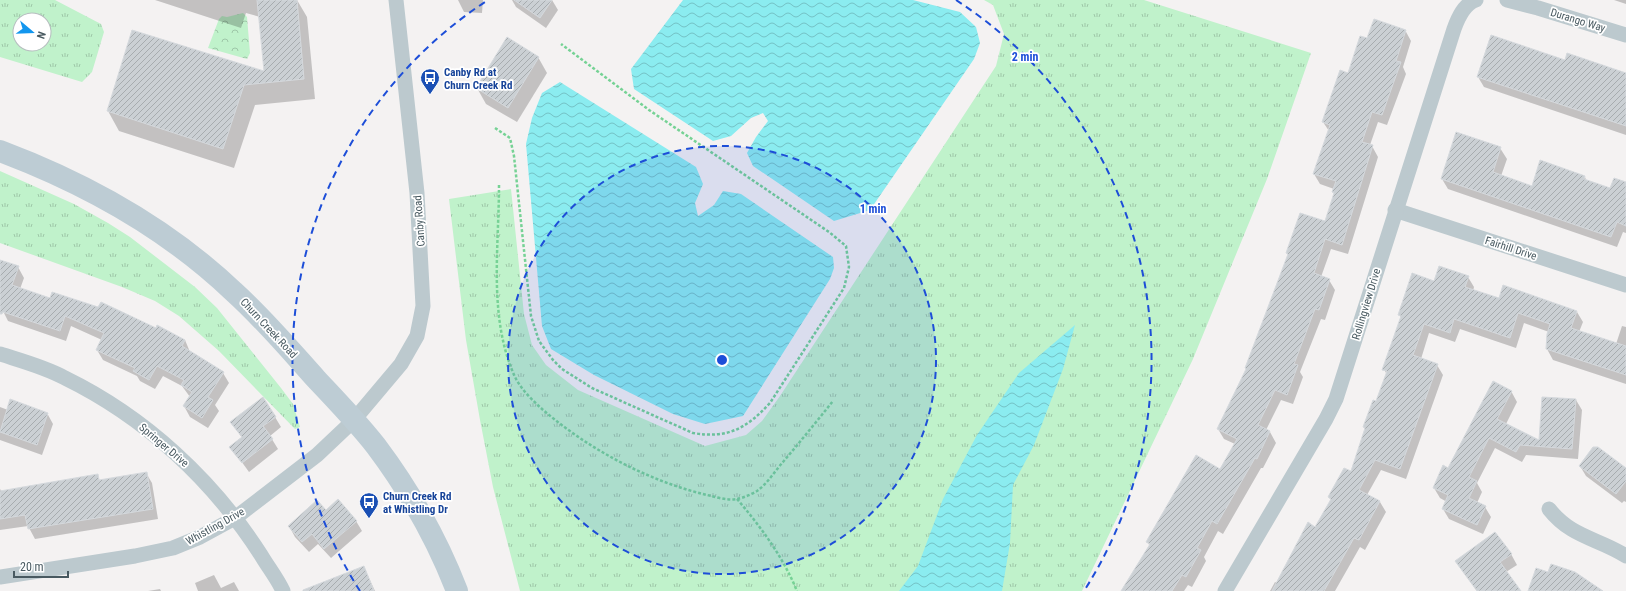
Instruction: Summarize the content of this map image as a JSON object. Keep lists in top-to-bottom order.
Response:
{
  "streets": {
    "main road": ["Churn Creek Road"],
    "street": [
      "Durango Way",
      "Canby Road",
      "Fairhill Drive",
      "Rollingview Drive",
      "Springer Drive",
      "Whistling Drive"
    ]
  },
  "crossings": [
    ["Canby Road", "Churn Creek Road"],
    ["Canby Road", "Whistling Drive"],
    ["Fairhill Drive", "Rollingview Drive"],
    ["Churn Creek Road", "Whistling Drive"],
    ["Springer Drive", "Whistling Drive"]
  ],
  "places": {
    "bus stop": ["Canby Rd at Churn Creek Rd", "Churn Creek Rd at Whistling Dr"]
  },
  "scale_bar": "20 m",
  "north": "right",
  "rings": ["2 min", "1 min"]
}
